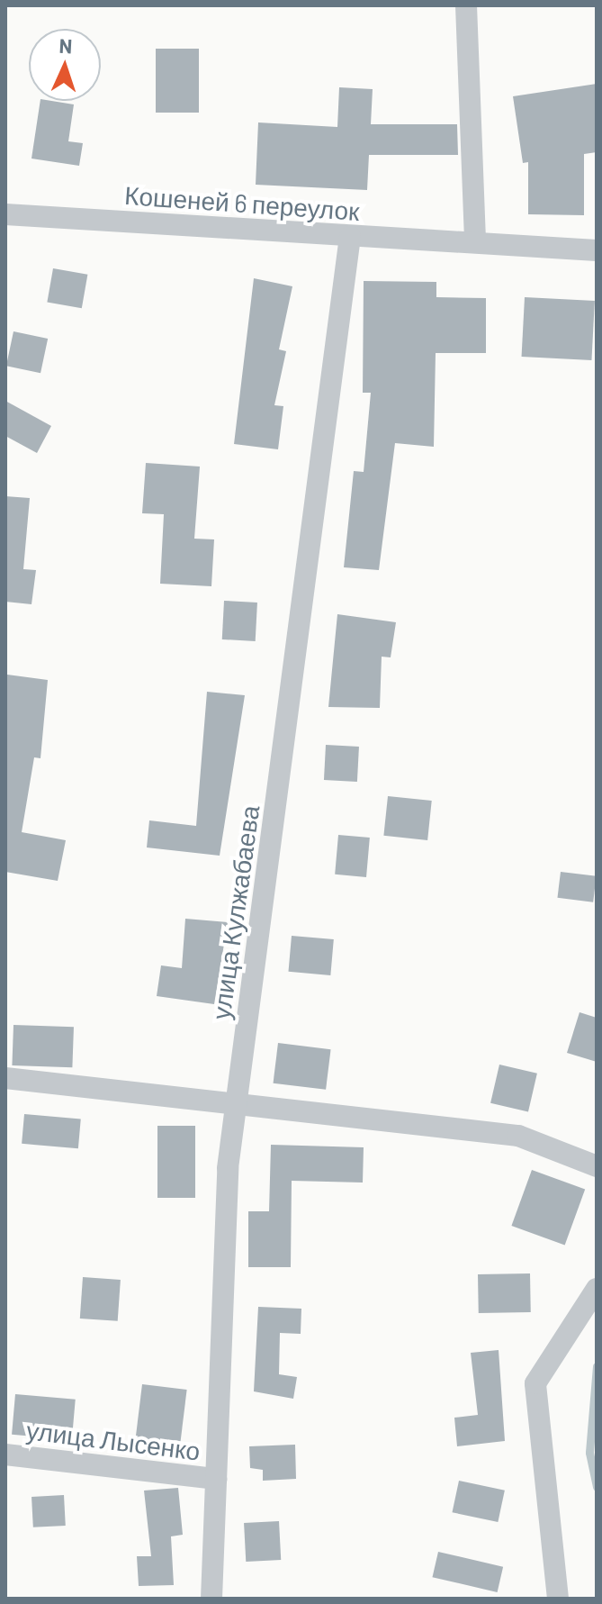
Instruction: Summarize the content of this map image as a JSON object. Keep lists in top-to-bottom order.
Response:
{
  "streets": {
    "street": ["Кошеней 6 переулок", "улица Кулжабаева", "улица Лысенко"]
  },
  "crossings": [
    ["Кошеней 6 переулок", "улица Кулжабаева"],
    ["улица Кулжабаева", "улица Лысенко"]
  ],
  "north": "top"
}
